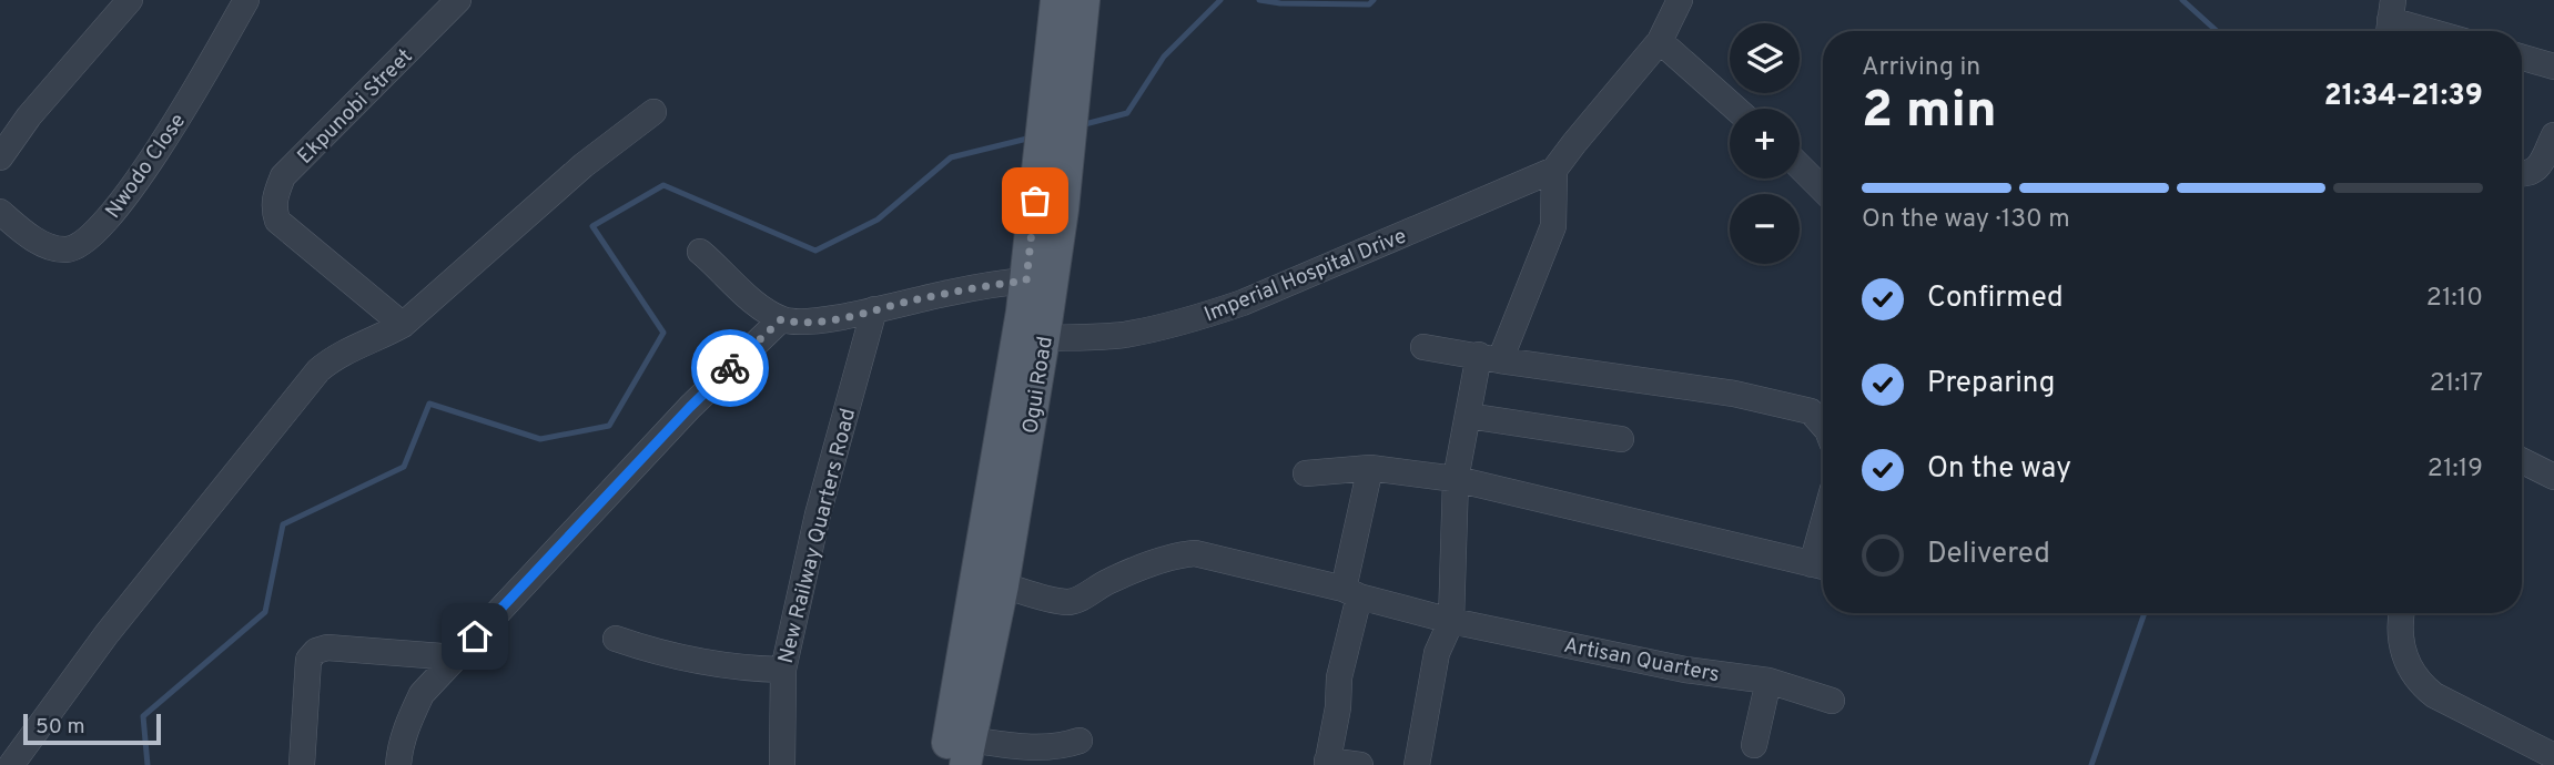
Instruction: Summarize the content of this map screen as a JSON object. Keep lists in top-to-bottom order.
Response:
{
  "streets": {
    "main road": ["Ogui Road"],
    "street": [
      "Ekpunobi Street",
      "Nwodo Close",
      "Imperial Hospital Drive",
      "New Railway Quarters Road",
      "Artisan Quarters"
    ]
  },
  "crossings": [
    ["Imperial Hospital Drive", "Ogui Road"],
    ["Ogui Road", "Artisan Quarters"]
  ],
  "scale_bar": "50 m",
  "page": {
    "map_buttons": ["+", "−"],
    "heading": ["2 min", "Arriving in", "21:34–21:39"],
    "bar": "On the way · 130 m",
    "list": [
      ["Confirmed", "21:10"],
      ["Preparing", "21:17"],
      ["On the way", "21:19"],
      "Delivered"
    ],
    "scale": "50 m"
  }
}
